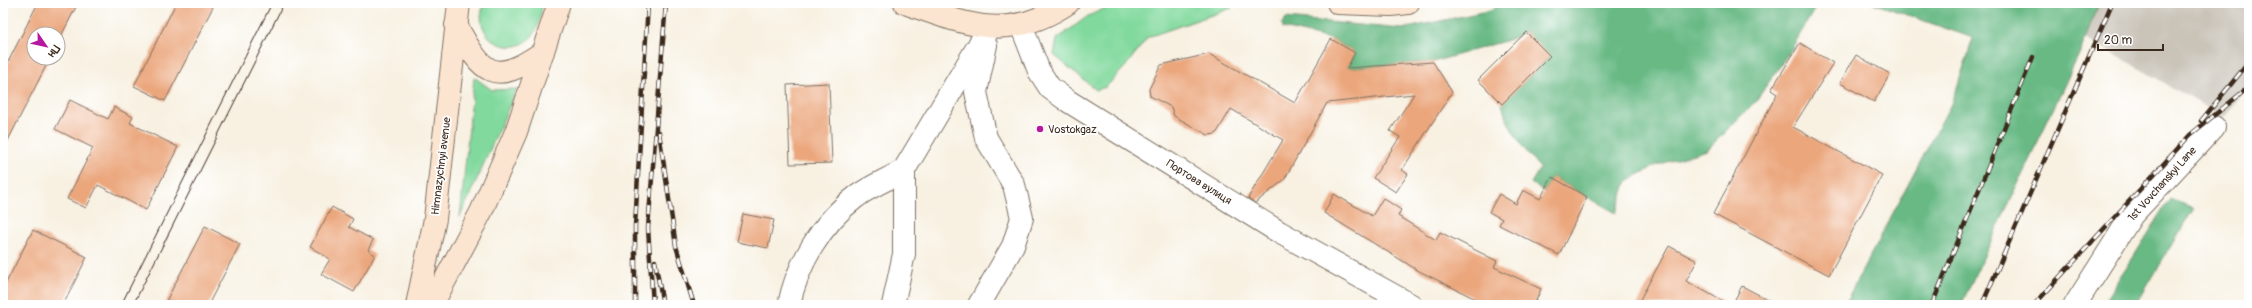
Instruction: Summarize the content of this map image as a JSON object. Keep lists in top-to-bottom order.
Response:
{
  "streets": {
    "main road": ["Himnazychnyi avenue"],
    "street": ["Портова вулиця", "1st Vovchanskyi Lane"]
  },
  "places": ["Vostokgaz"],
  "scale_bar": "20 m",
  "north": "bottom right"
}
